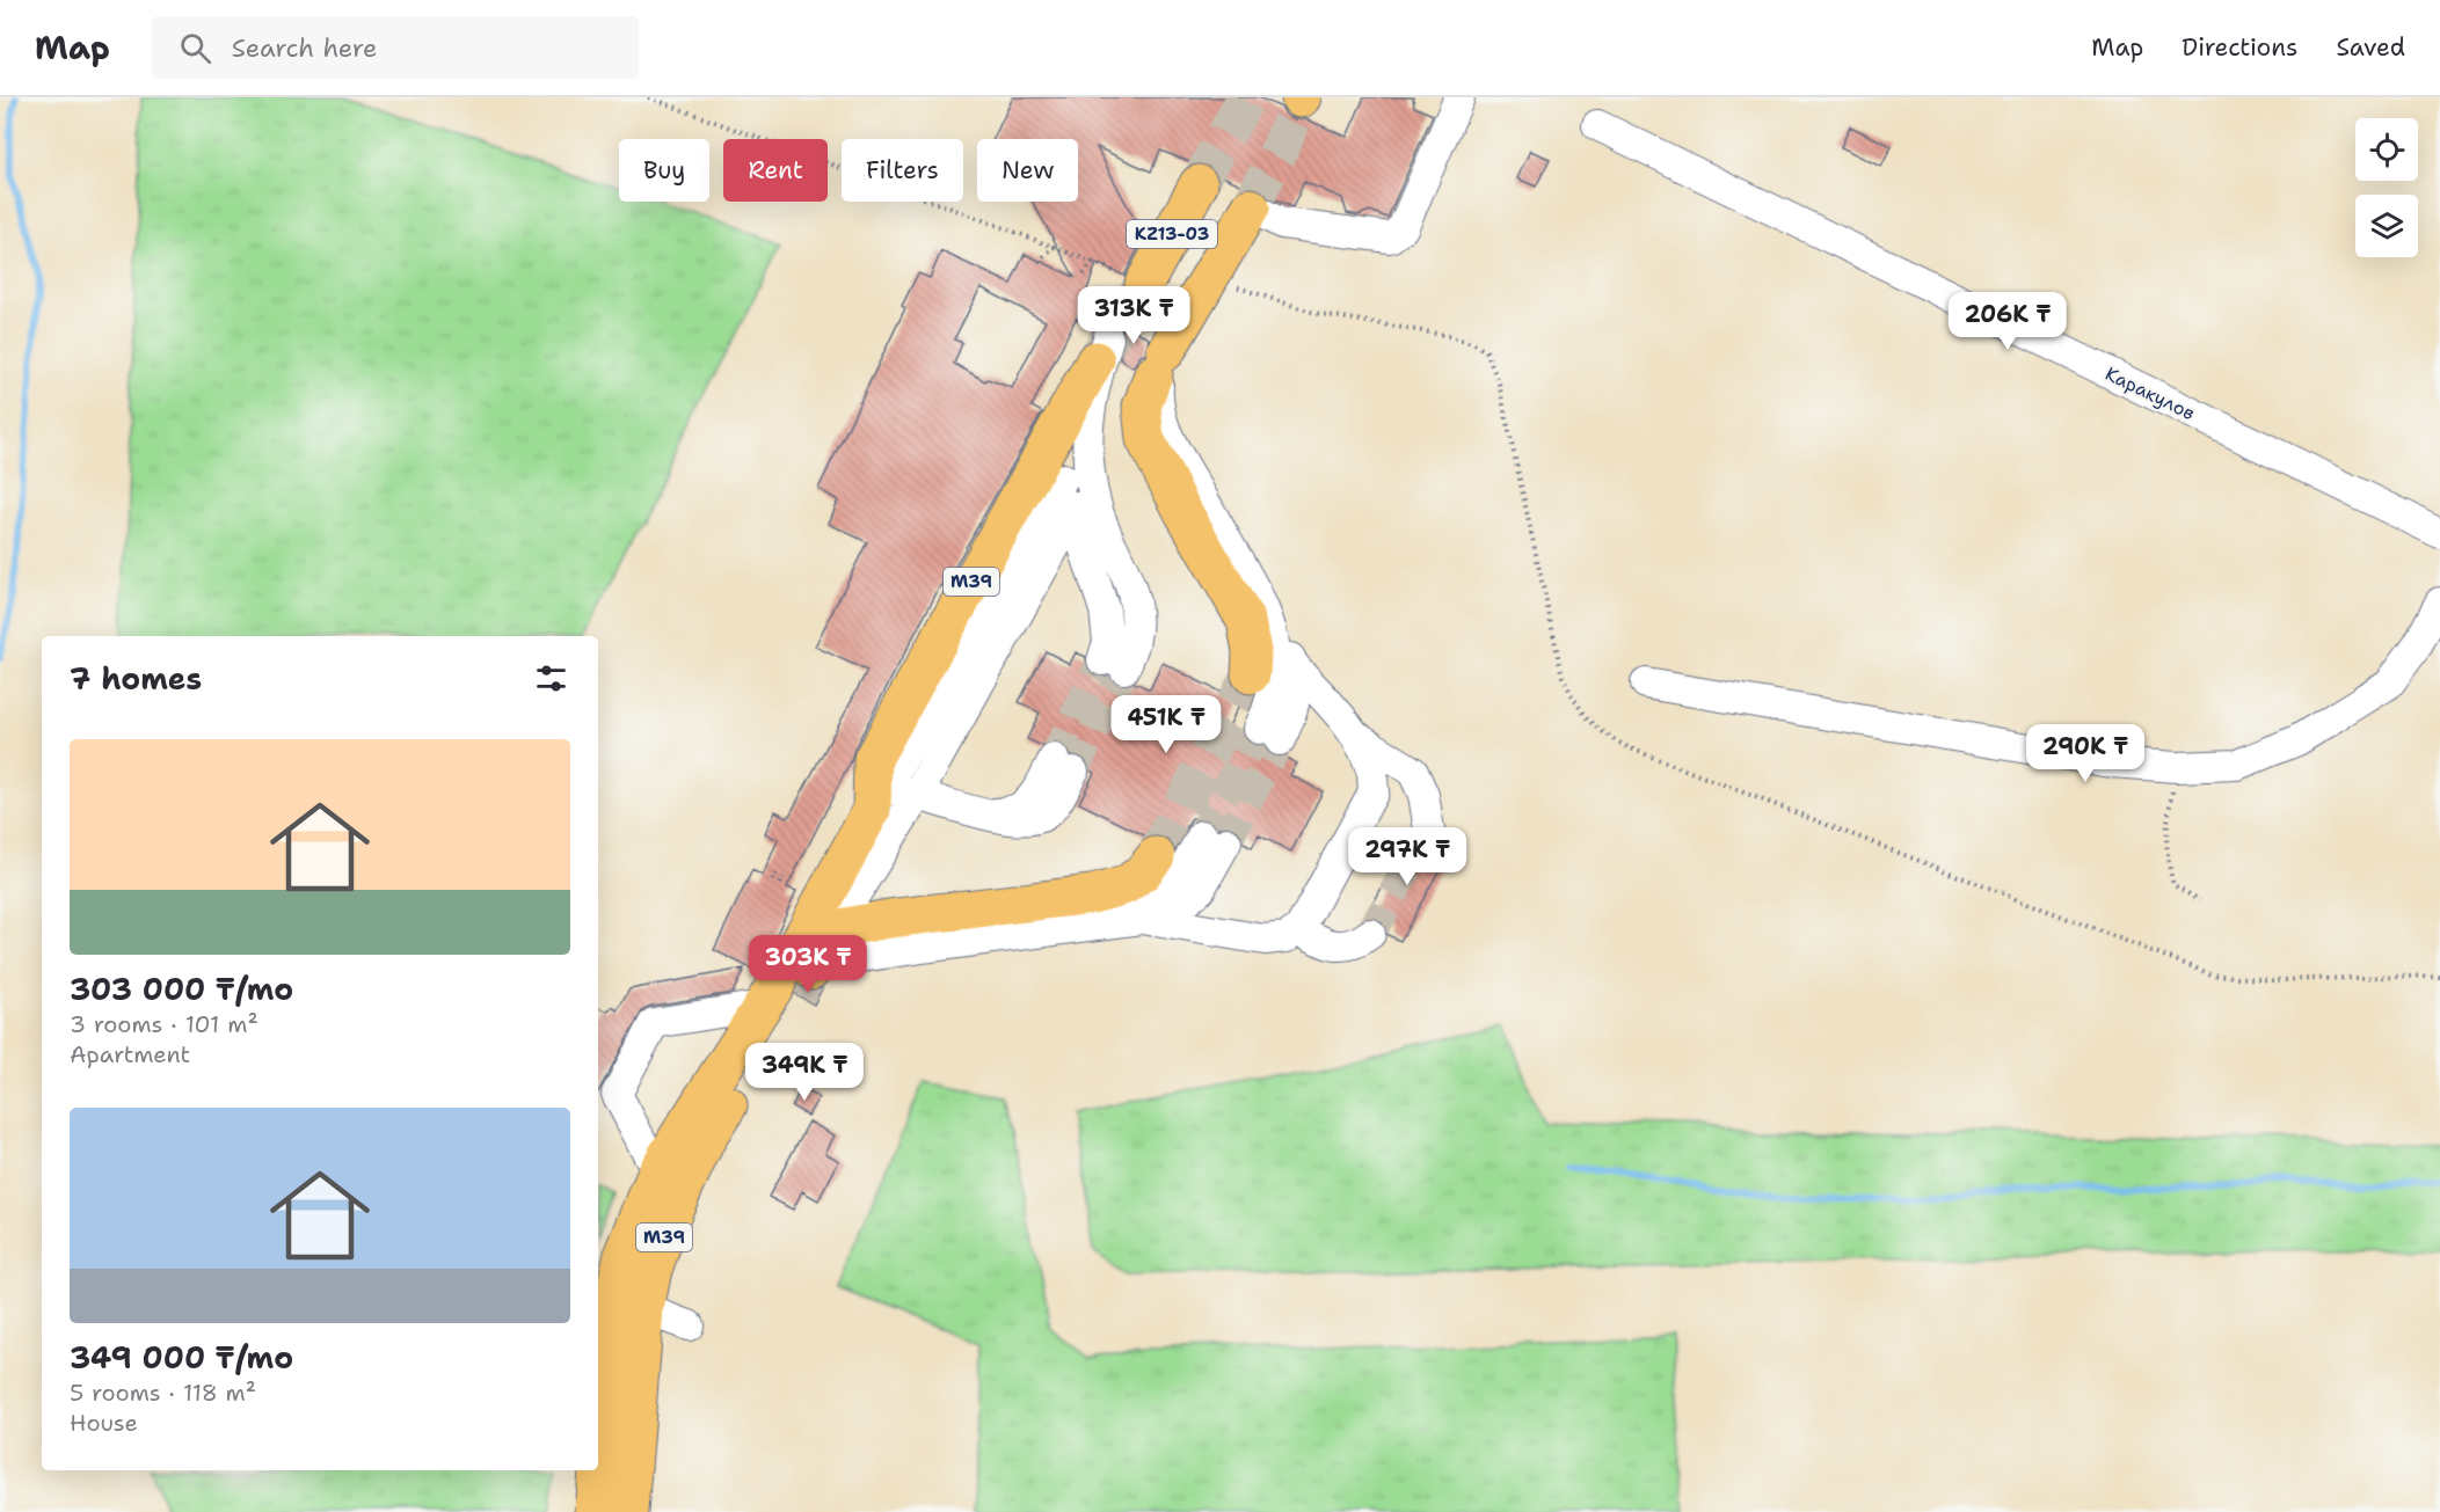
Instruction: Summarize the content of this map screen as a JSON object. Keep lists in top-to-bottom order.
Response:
{
  "streets": {
    "highway": ["KZ13-03", "M39"],
    "street": ["Каракулов"]
  },
  "page": {
    "header": "Map",
    "search": "Search here",
    "nav": ["Map", "Directions", "Saved"],
    "chip": [
      "Buy",
      "Rent",
      "Filters",
      "New"
    ],
    "price": [
      "313K ₸",
      "206K ₸",
      "451K ₸",
      "290K ₸",
      "297K ₸",
      "303K ₸",
      "349K ₸"
    ],
    "heading": "7 homes",
    "list": [
      {
        "name": "303 000 ₸/mo",
        "note": "3 rooms · 101 m² · Apartment"
      },
      {
        "name": "349 000 ₸/mo",
        "note": "5 rooms · 118 m² · House"
      }
    ]
  }
}
